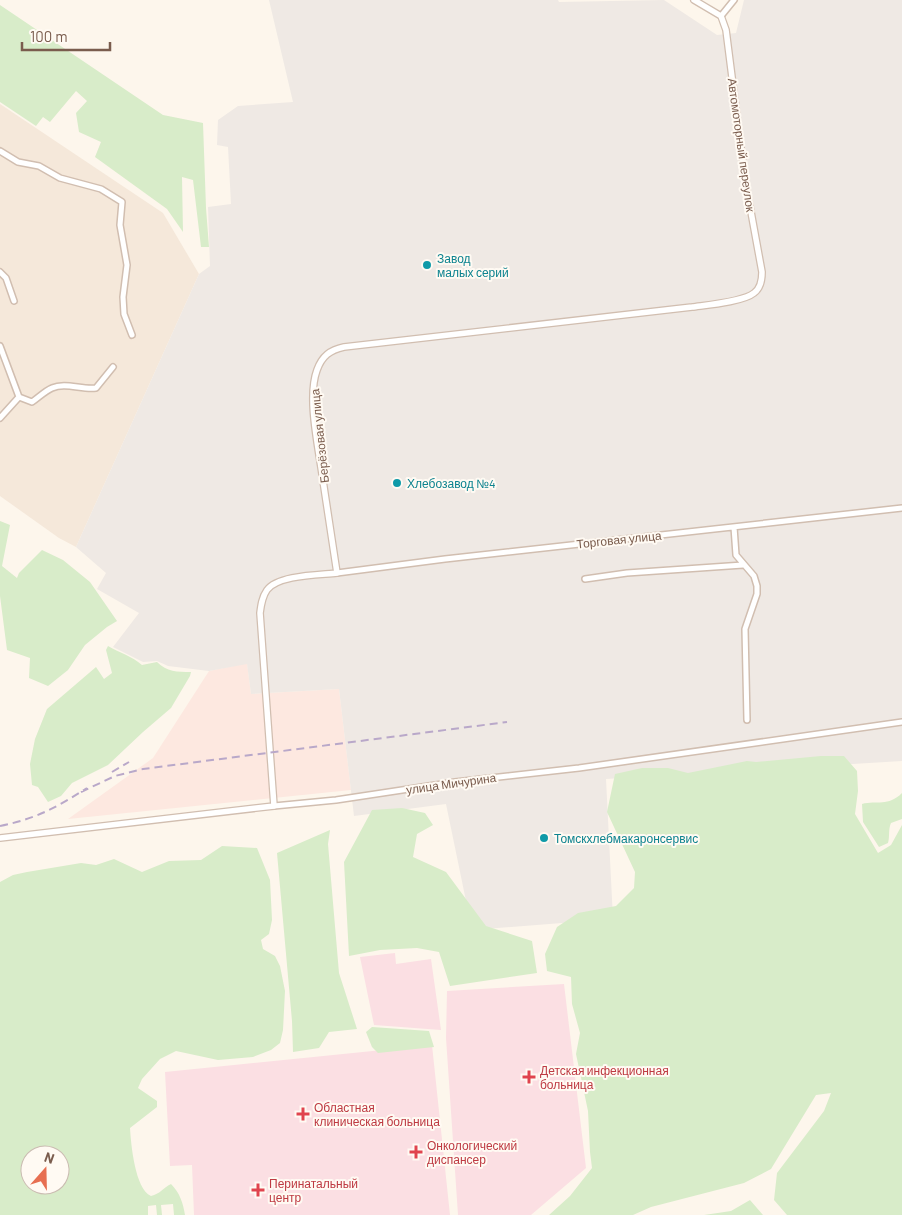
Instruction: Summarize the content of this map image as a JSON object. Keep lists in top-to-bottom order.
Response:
{
  "streets": {
    "street": [
      "Автомоторный переулок",
      "Берёзовая улица",
      "Торговая улица",
      "улица Мичурина"
    ]
  },
  "crossings": [
    ["Автомоторный переулок", "Берёзовая улица"],
    ["Берёзовая улица", "Торговая улица"]
  ],
  "places": {
    "other": ["Завод малых серий", "Хлебозавод №4", "Томскхлебмакаронсервис"],
    "health": [
      "Детская инфекционная больница",
      "Областная клиническая больница",
      "Онкологический диспансер",
      "Перинатальный центр"
    ]
  },
  "scale_bar": "100 m",
  "north": "top"
}
